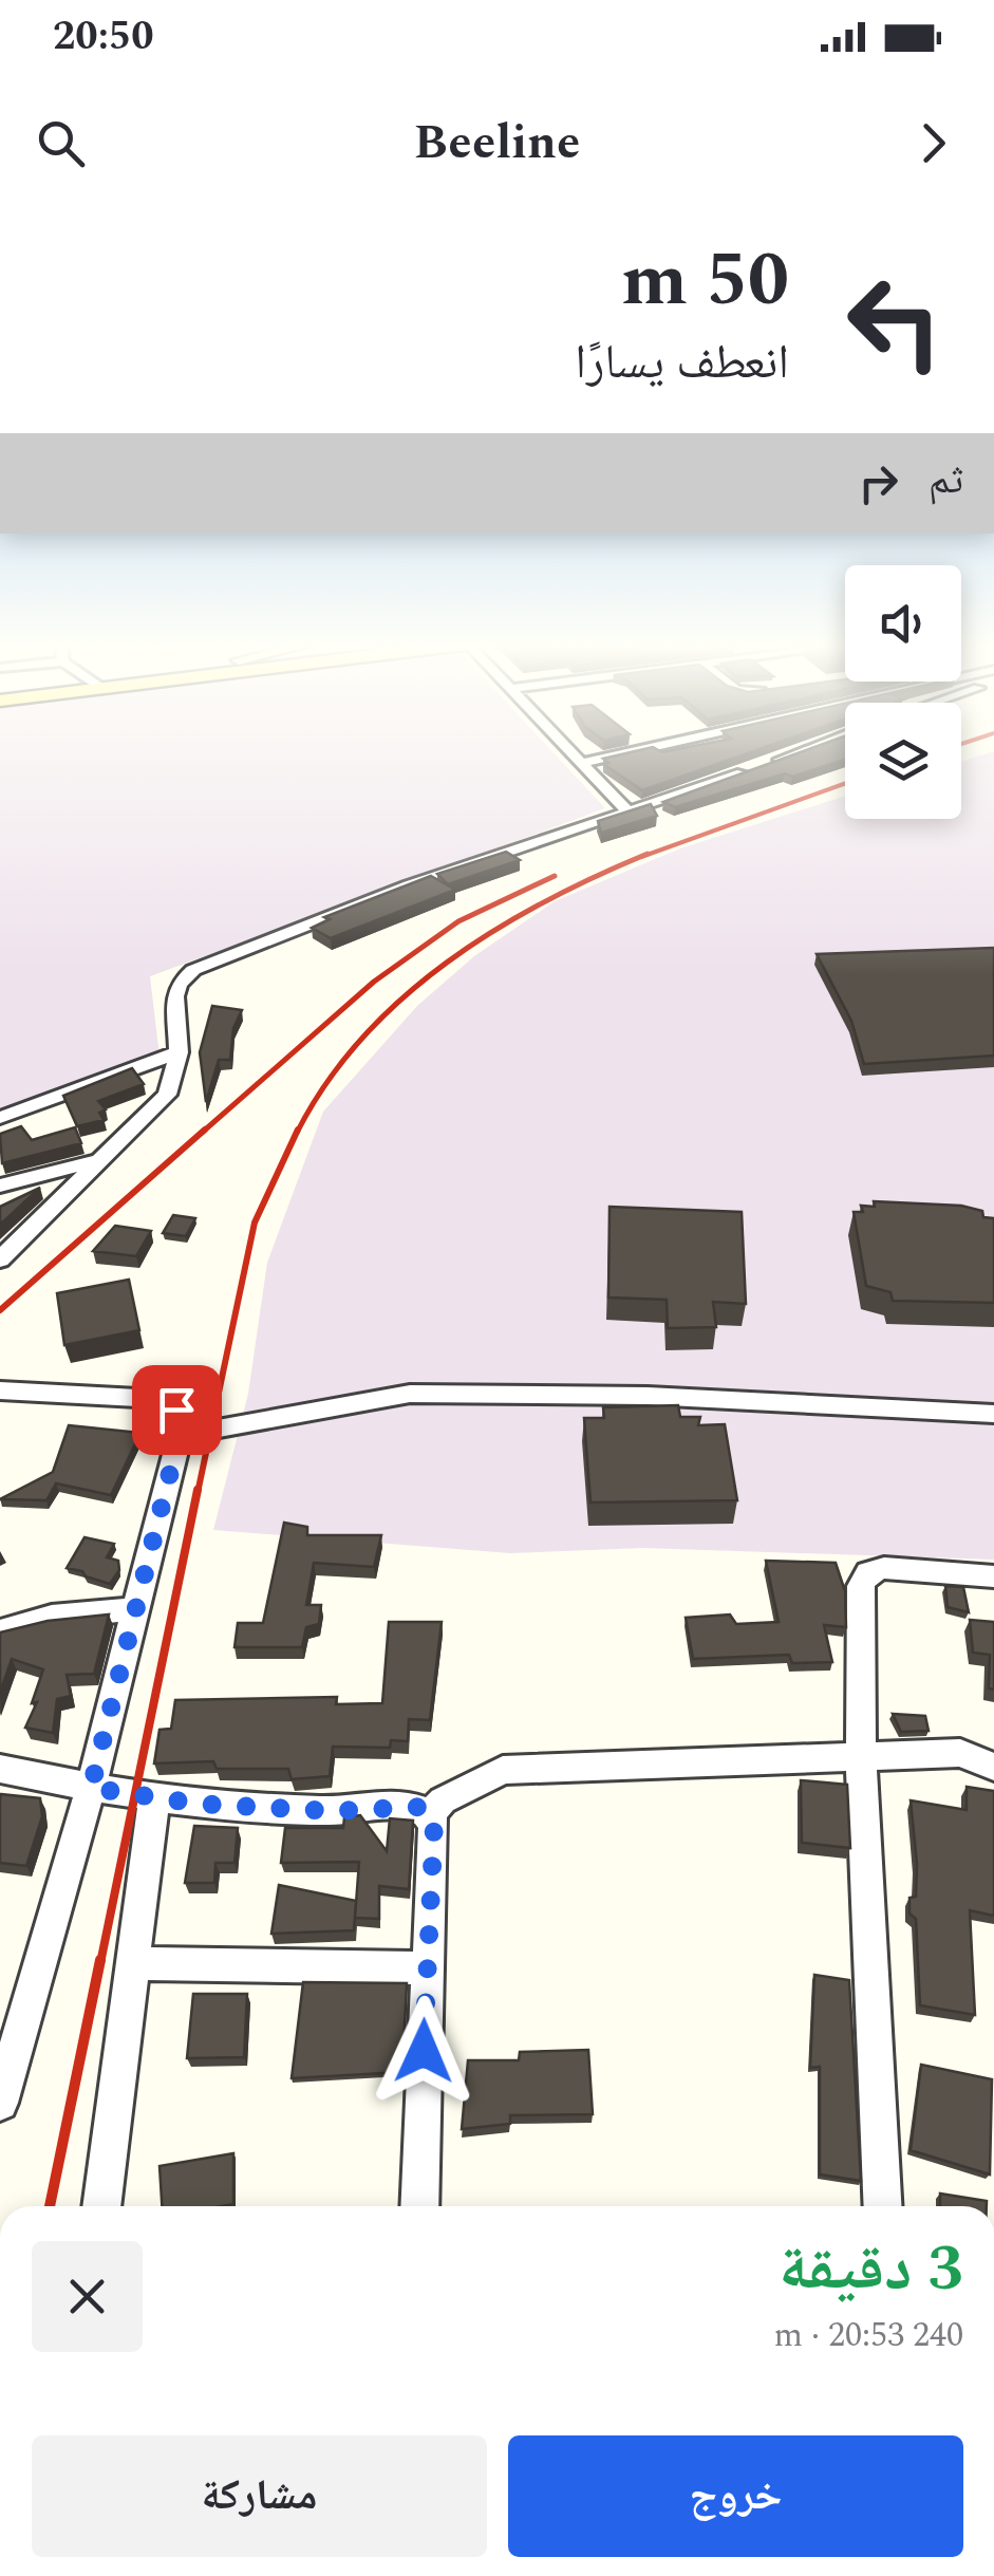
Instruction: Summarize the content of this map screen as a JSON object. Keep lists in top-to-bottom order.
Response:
{
  "page": {
    "status": "20:50",
    "header": "Beeline",
    "turn": ["50 m", "انعطف يسارًا"],
    "then": "ثم",
    "heading": ["3 دقيقة", "240 m · 20:53"],
    "buttons": ["خروج", "مشاركة"]
  }
}
